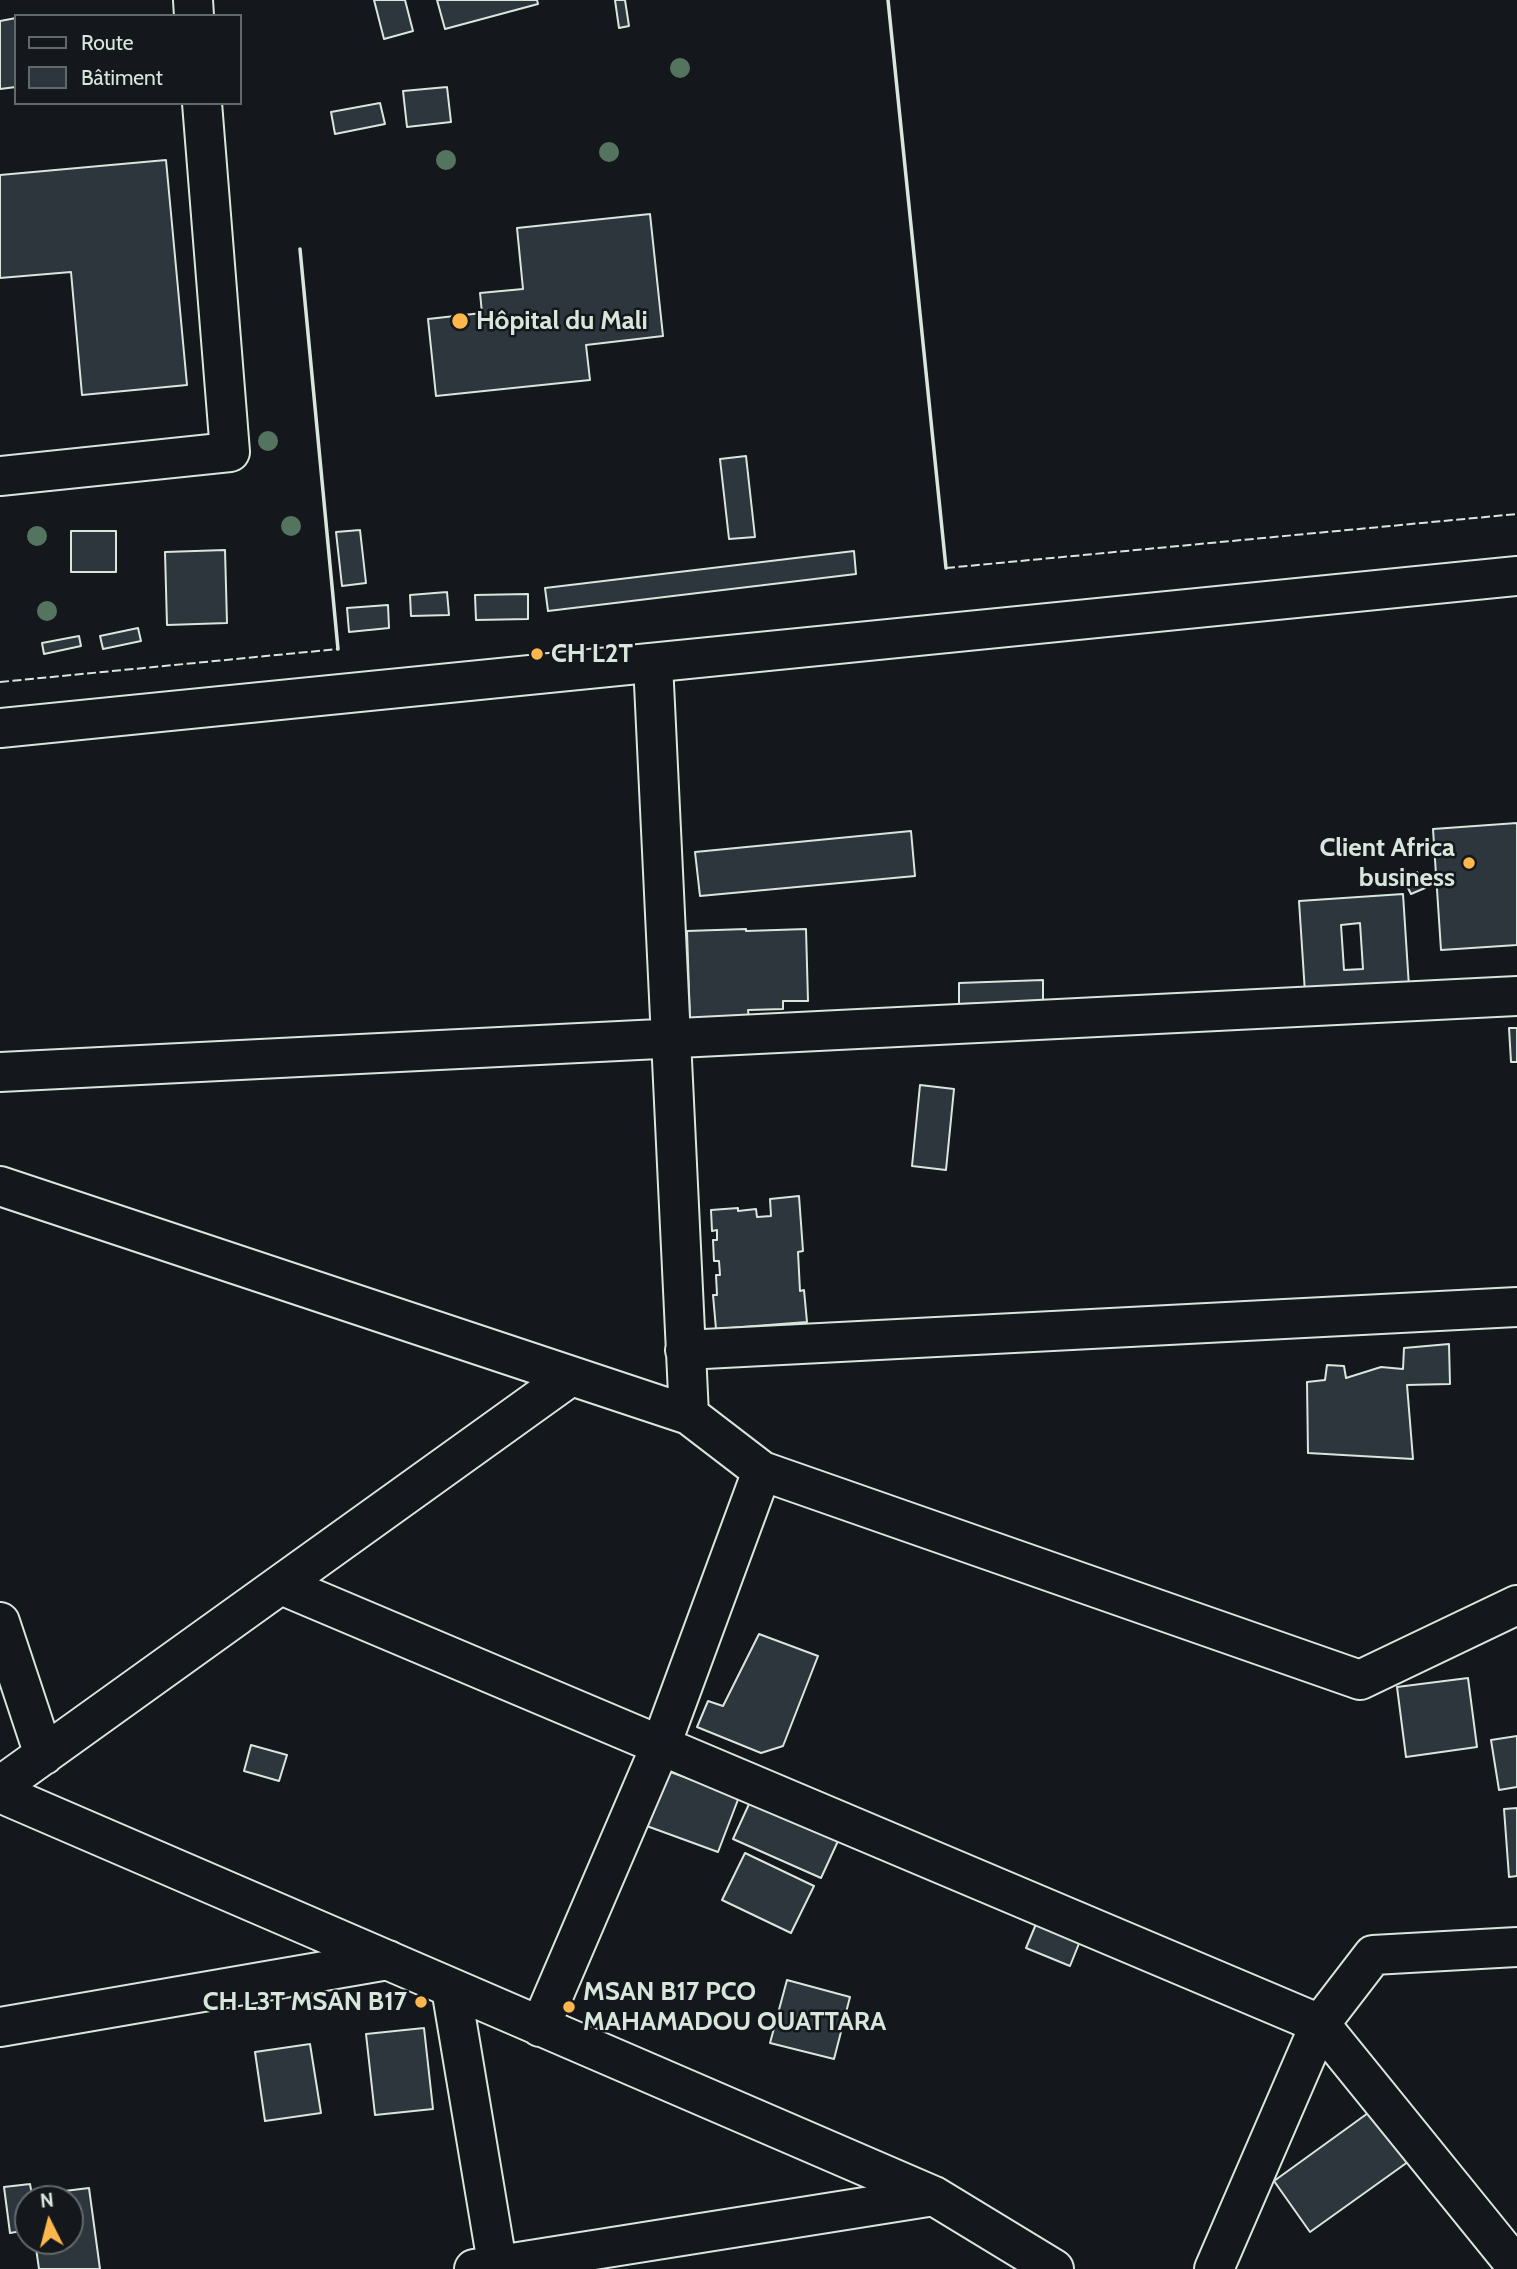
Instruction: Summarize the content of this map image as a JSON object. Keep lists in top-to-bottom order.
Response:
{
  "places": [
    "Hôpital du Mali",
    "CH L2T",
    "Client Africa business",
    "CH L3T MSAN B17",
    "MSAN B17 PCO MAHAMADOU OUATTARA"
  ],
  "legend": ["Route", "Bâtiment"],
  "north": "top"
}
